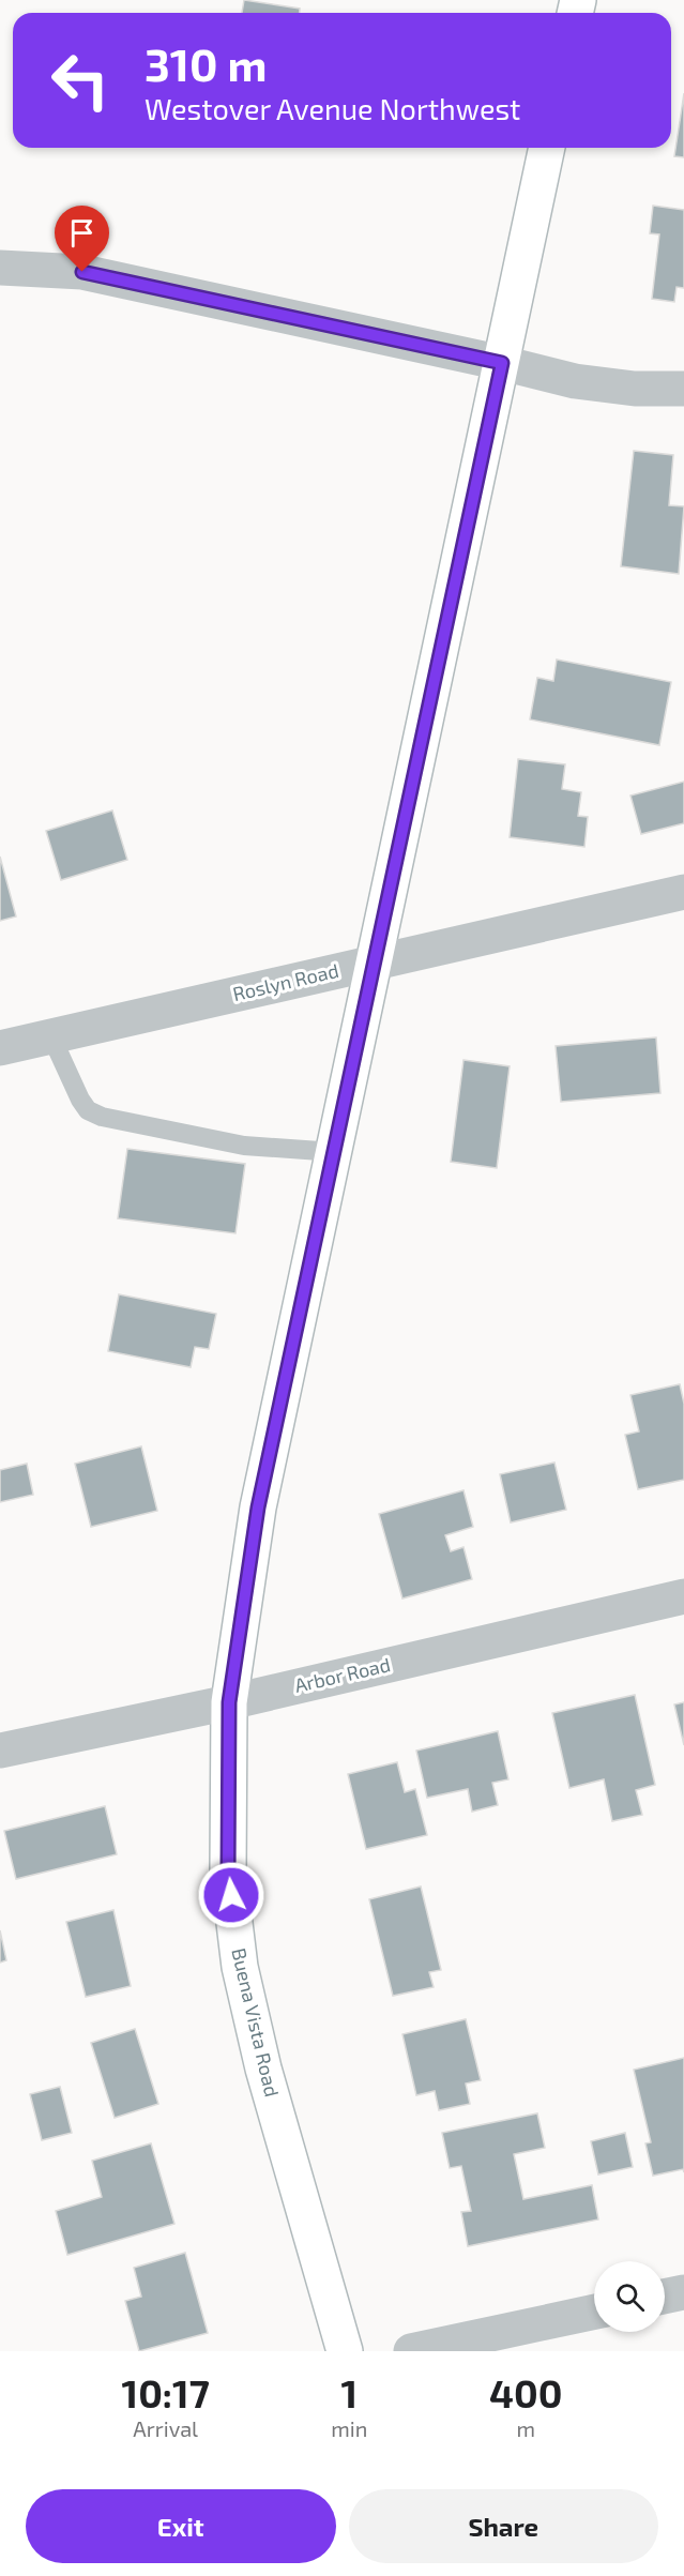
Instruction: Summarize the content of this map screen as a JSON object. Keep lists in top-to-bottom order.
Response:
{
  "streets": {
    "street": ["Roslyn Road", "Arbor Road", "Buena Vista Road"]
  },
  "crossings": [
    ["Roslyn Road", "Buena Vista Road"],
    ["Arbor Road", "Buena Vista Road"]
  ],
  "page": {
    "turn": ["310 m", "Westover Avenue Northwest"],
    "eta": [
      "10:17",
      "Arrival",
      "1",
      "min",
      "400",
      "m"
    ],
    "buttons": ["Exit", "Share"]
  }
}
